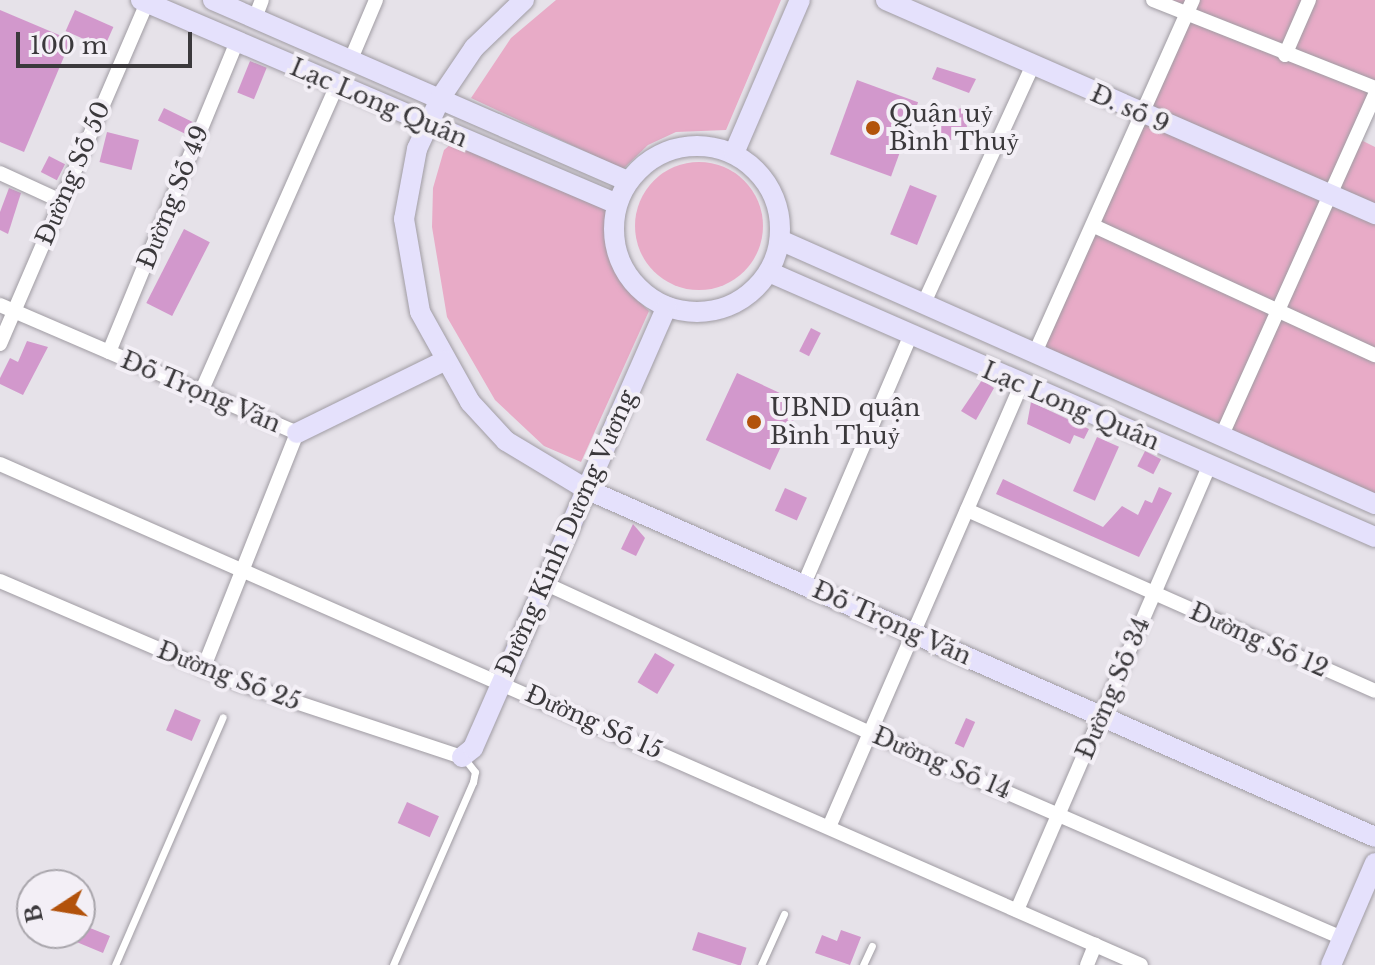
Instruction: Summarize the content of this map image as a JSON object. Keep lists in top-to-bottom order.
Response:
{
  "streets": {
    "main road": [
      "Lạc Long Quân",
      "Đ. số 9",
      "Đỗ Trọng Văn",
      "Đường Kinh Dương Vương"
    ],
    "street": [
      "Đường Số 50",
      "Đường Số 49",
      "Đường Số 12",
      "Đường Số 25",
      "Đường Số 34",
      "Đường Số 15",
      "Đường Số 14"
    ]
  },
  "crossings": [
    ["Lạc Long Quân", "Đường Số 50"],
    ["Lạc Long Quân", "Đường Số 49"],
    ["Lạc Long Quân", "Đỗ Trọng Văn"],
    ["Lạc Long Quân", "Đường Kinh Dương Vương"],
    ["Lạc Long Quân", "Đường Số 34"],
    ["Đường Số 50", "Đỗ Trọng Văn"],
    ["Đường Số 49", "Đỗ Trọng Văn"],
    ["Đỗ Trọng Văn", "Đường Kinh Dương Vương"],
    ["Đỗ Trọng Văn", "Đường Số 34"],
    ["Đường Kinh Dương Vương", "Đường Số 25"],
    ["Đường Kinh Dương Vương", "Đường Số 15"],
    ["Đường Kinh Dương Vương", "Đường Số 14"],
    ["Đường Số 12", "Đường Số 34"],
    ["Đường Số 34", "Đường Số 15"],
    ["Đường Số 34", "Đường Số 14"]
  ],
  "places": ["Quận uỷ Bình Thuỷ", "UBND quận Bình Thuỷ"],
  "scale_bar": "100 m",
  "north": "left"
}
